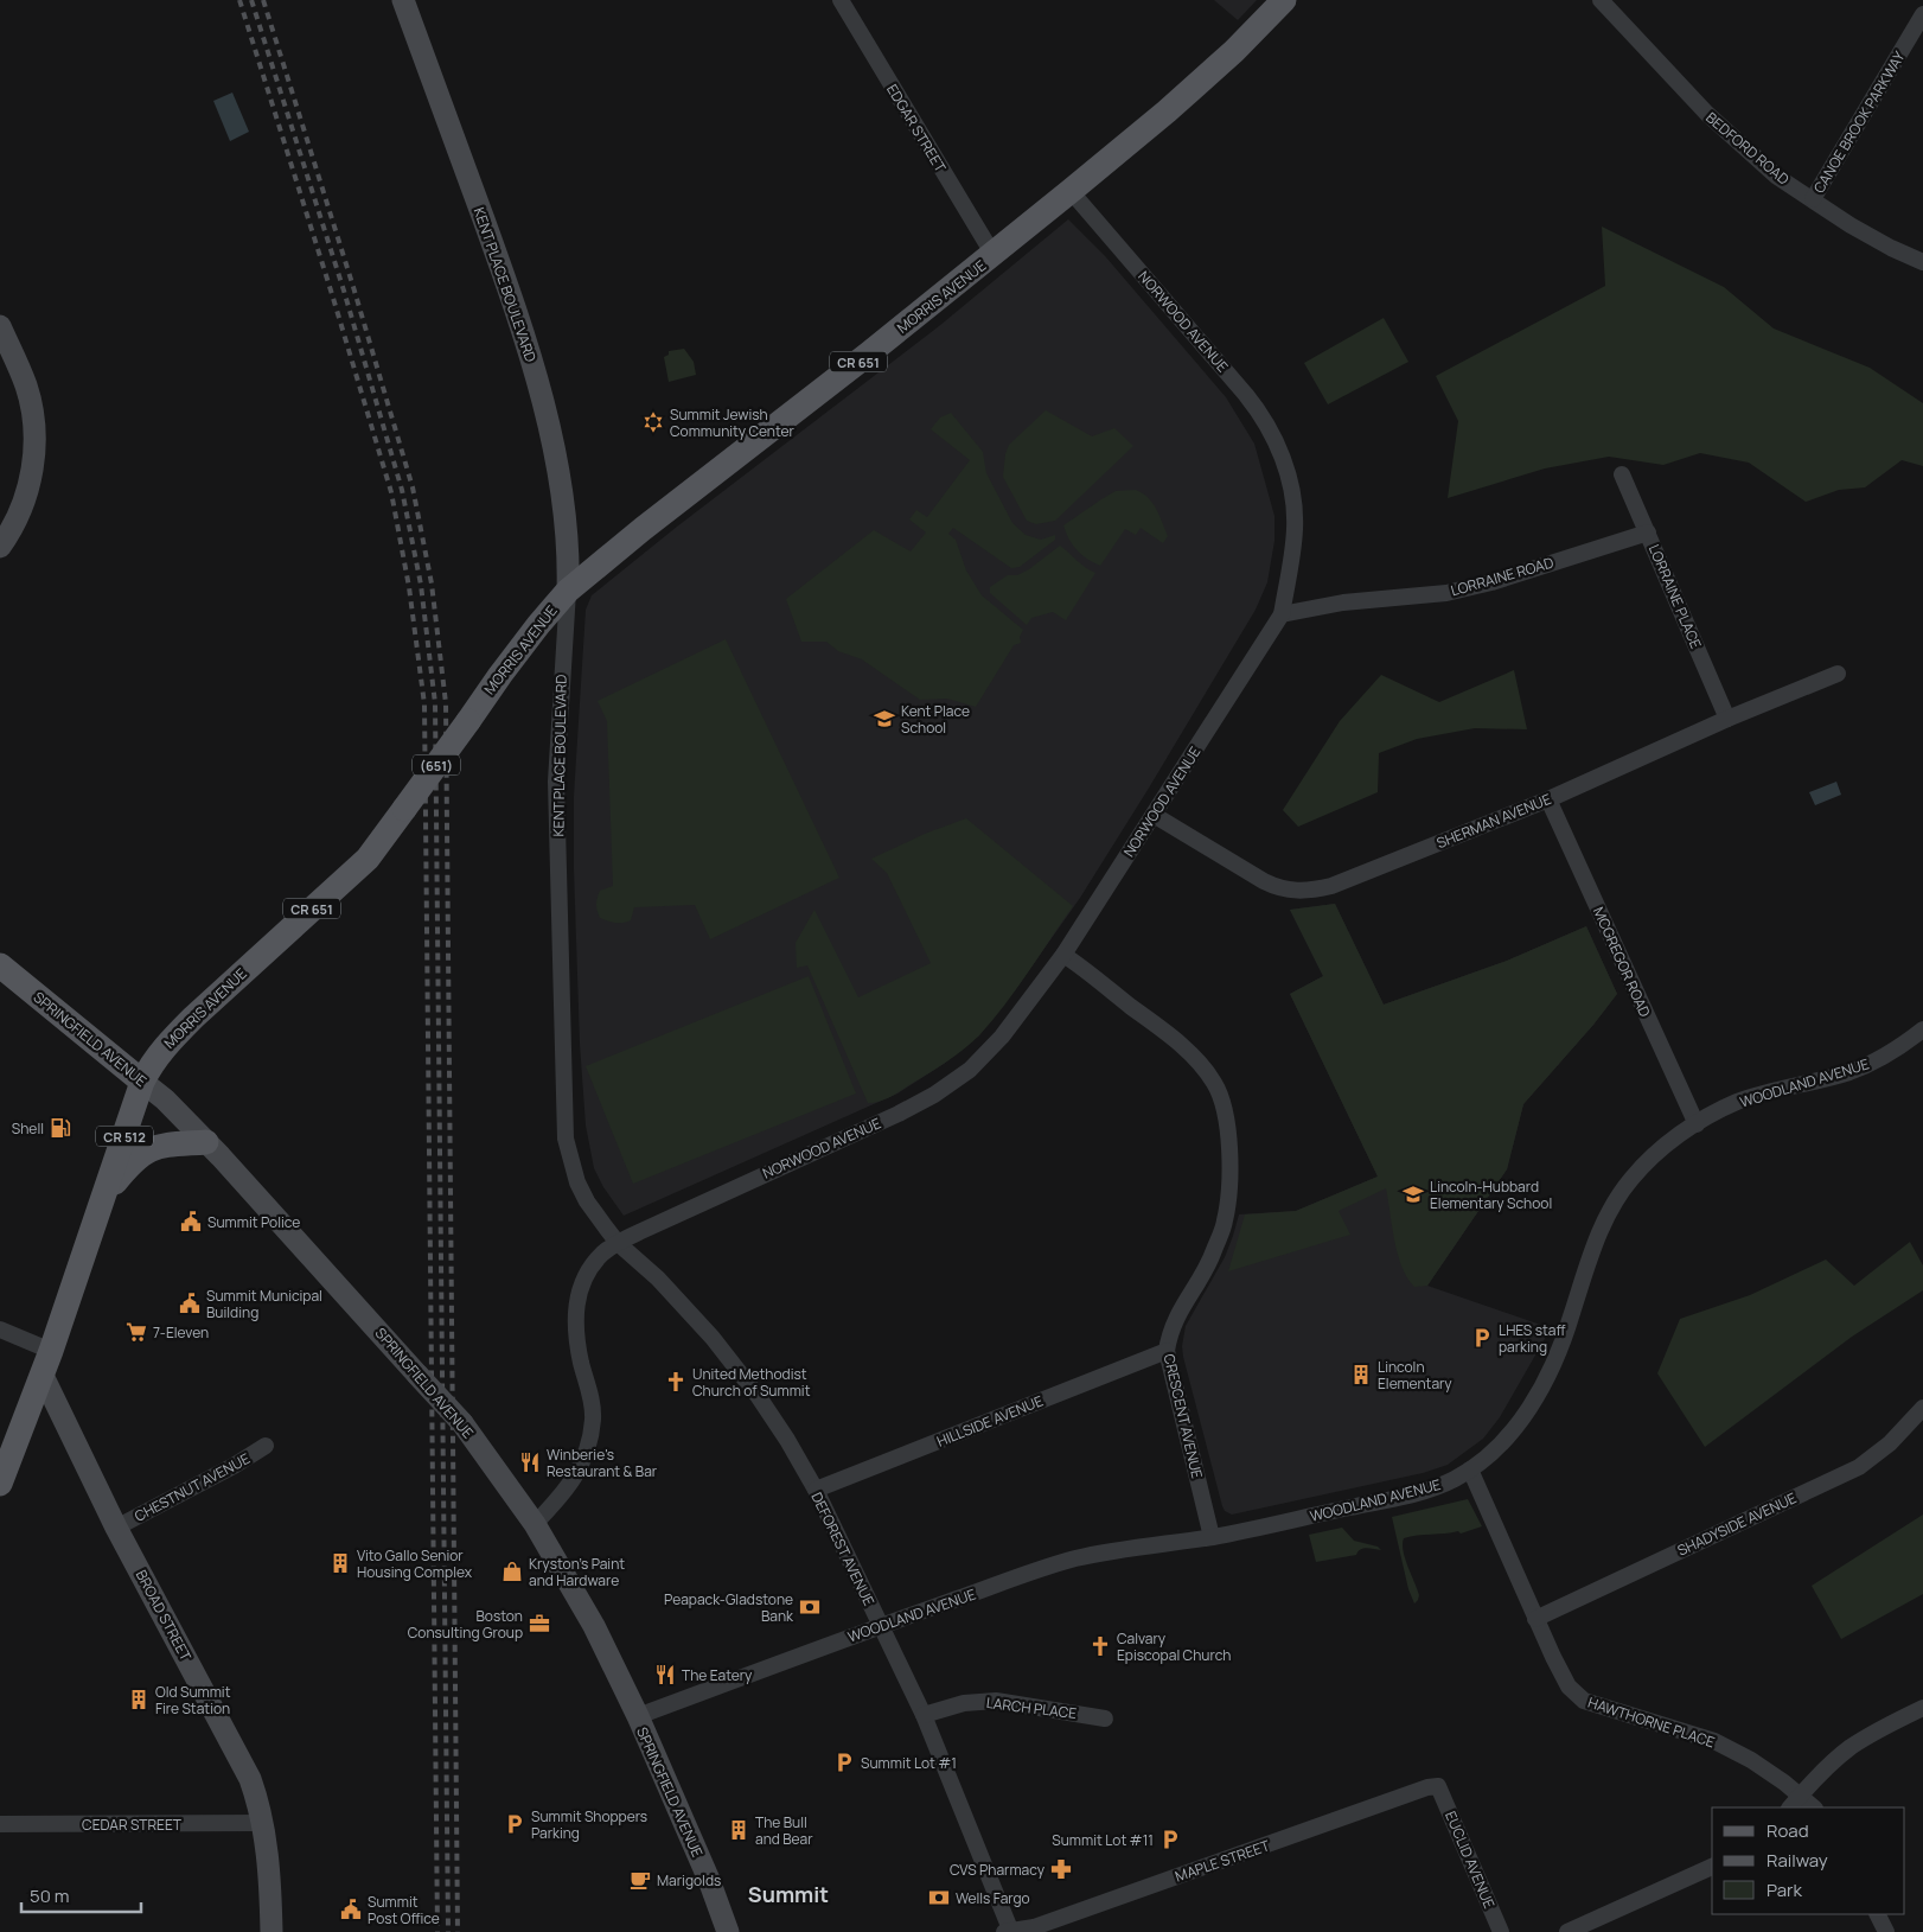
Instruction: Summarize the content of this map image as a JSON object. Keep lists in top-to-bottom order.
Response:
{
  "streets": {
    "main road": [
      "KENT PLACE BOULEVARD",
      "MORRIS AVENUE",
      "CR 651",
      "(651)",
      "SPRINGFIELD AVENUE",
      "CR 512",
      "BROAD STREET"
    ],
    "street": [
      "CANOE BROOK PARKWAY",
      "EDGAR STREET",
      "BEDFORD ROAD",
      "NORWOOD AVENUE",
      "LORRAINE ROAD",
      "LORRAINE PLACE",
      "SHERMAN AVENUE",
      "MCGREGOR ROAD",
      "WOODLAND AVENUE",
      "CRESCENT AVENUE",
      "HILLSIDE AVENUE",
      "CHESTNUT AVENUE",
      "SHADYSIDE AVENUE",
      "DEFOREST AVENUE",
      "LARCH PLACE",
      "HAWTHORNE PLACE",
      "CEDAR STREET",
      "EUCLID AVENUE",
      "MAPLE STREET"
    ]
  },
  "crossings": [
    ["CANOE BROOK PARKWAY", "BEDFORD ROAD"],
    ["EDGAR STREET", "MORRIS AVENUE"],
    ["KENT PLACE BOULEVARD", "MORRIS AVENUE"],
    ["KENT PLACE BOULEVARD", "NORWOOD AVENUE"],
    ["KENT PLACE BOULEVARD", "DEFOREST AVENUE"],
    ["MORRIS AVENUE", "NORWOOD AVENUE"],
    ["MORRIS AVENUE", "SPRINGFIELD AVENUE"],
    ["MORRIS AVENUE", "BROAD STREET"],
    ["NORWOOD AVENUE", "LORRAINE ROAD"],
    ["NORWOOD AVENUE", "SHERMAN AVENUE"],
    ["NORWOOD AVENUE", "CRESCENT AVENUE"],
    ["NORWOOD AVENUE", "DEFOREST AVENUE"],
    ["LORRAINE ROAD", "LORRAINE PLACE"],
    ["LORRAINE PLACE", "SHERMAN AVENUE"],
    ["SHERMAN AVENUE", "MCGREGOR ROAD"],
    ["MCGREGOR ROAD", "WOODLAND AVENUE"],
    ["SPRINGFIELD AVENUE", "WOODLAND AVENUE"],
    ["WOODLAND AVENUE", "CRESCENT AVENUE"],
    ["WOODLAND AVENUE", "DEFOREST AVENUE"],
    ["WOODLAND AVENUE", "HAWTHORNE PLACE"],
    ["CRESCENT AVENUE", "HILLSIDE AVENUE"],
    ["HILLSIDE AVENUE", "DEFOREST AVENUE"],
    ["CHESTNUT AVENUE", "BROAD STREET"],
    ["SHADYSIDE AVENUE", "HAWTHORNE PLACE"],
    ["DEFOREST AVENUE", "LARCH PLACE"],
    ["DEFOREST AVENUE", "MAPLE STREET"],
    ["BROAD STREET", "CEDAR STREET"],
    ["EUCLID AVENUE", "MAPLE STREET"]
  ],
  "districts": ["Summit"],
  "places": {
    "synagogue": ["Summit Jewish Community Center"],
    "school or university": ["Kent Place School", "Lincoln-Hubbard Elementary School"],
    "fuel station": ["Shell"],
    "public building": ["Summit Police", "Summit Municipal Building", "Summit Post Office"],
    "supermarket": ["7-Eleven"],
    "parking": [
      "LHES staff parking",
      "Summit Lot #1",
      "Summit Shoppers Parking",
      "Summit Lot #11"
    ],
    "building": [
      "Lincoln Elementary",
      "Vito Gallo Senior Housing Complex",
      "Old Summit Fire Station",
      "The Bull and Bear"
    ],
    "church": ["United Methodist Church of Summit", "Calvary Episcopal Church"],
    "restaurant": ["Winberie's Restaurant & Bar", "The Eatery"],
    "shop": ["Kryston's Paint and Hardware"],
    "bank": ["Peapack-Gladstone Bank", "Wells Fargo"],
    "office": ["Boston Consulting Group"],
    "pharmacy": ["CVS Pharmacy"],
    "cafe": ["Marigolds"]
  },
  "legend": ["Road", "Railway", "Park"],
  "scale_bar": "50 m"
}
